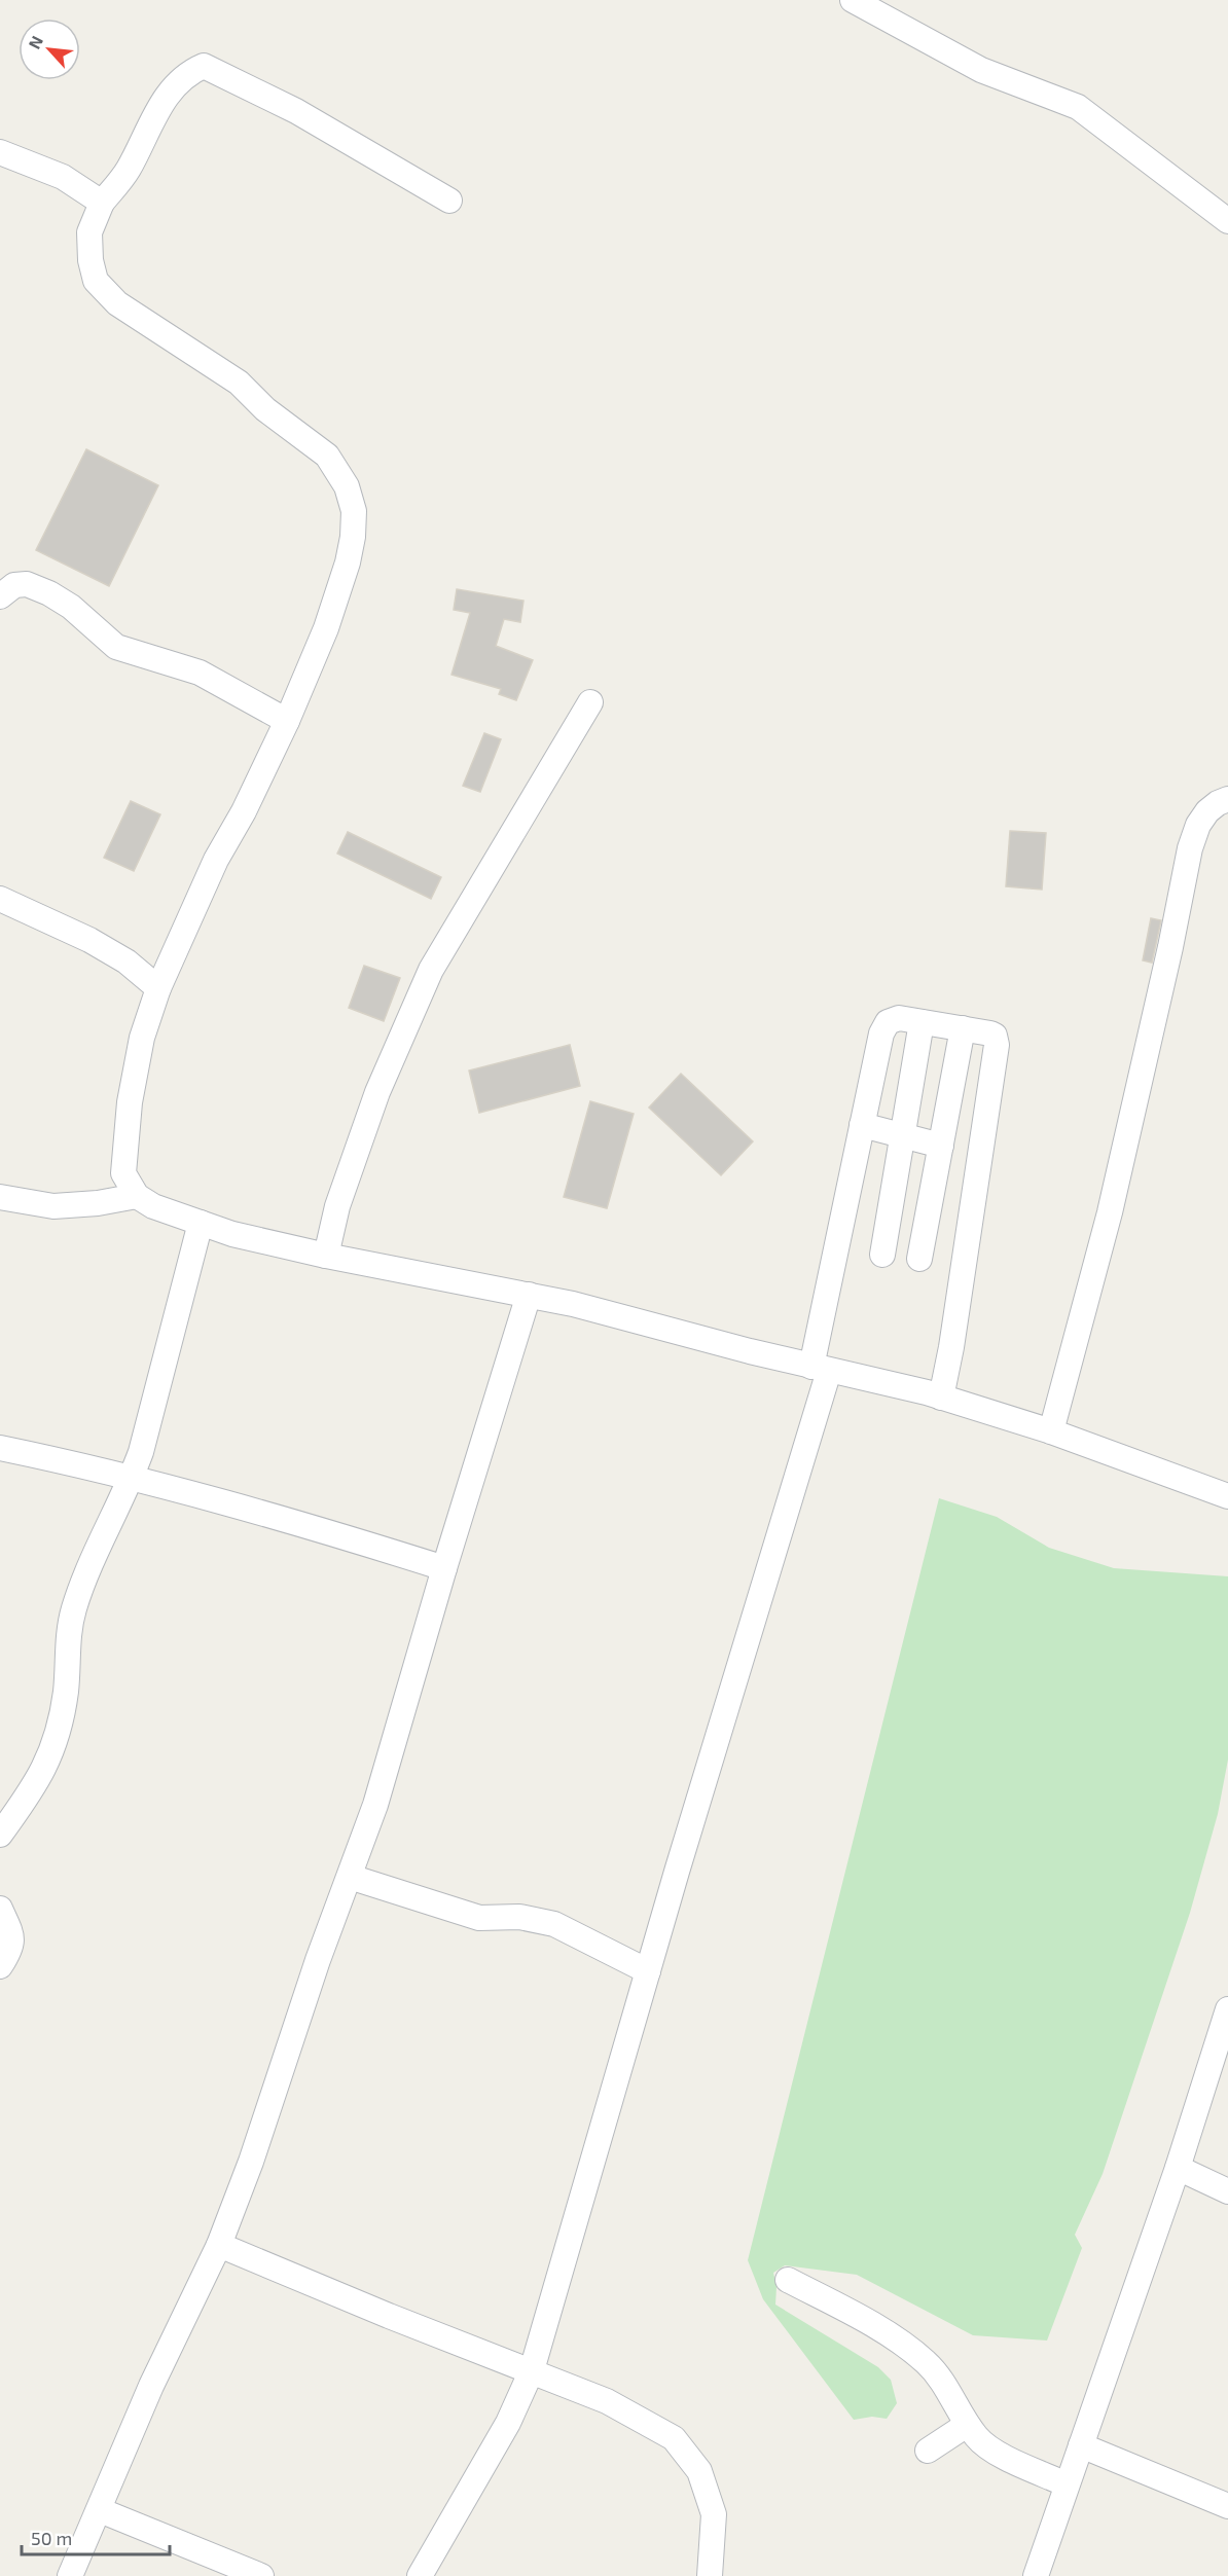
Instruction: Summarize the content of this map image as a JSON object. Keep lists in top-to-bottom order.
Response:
{
  "scale_bar": "50 m",
  "north": "top left"
}
